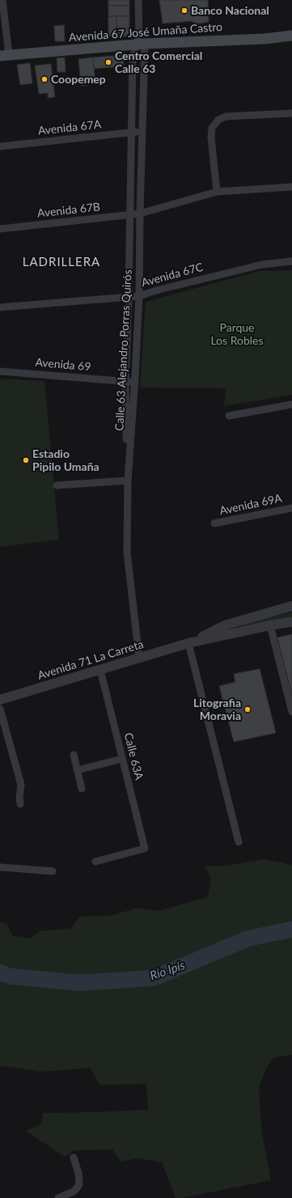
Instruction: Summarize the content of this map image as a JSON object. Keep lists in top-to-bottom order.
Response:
{
  "streets": {
    "main road": ["Avenida 67 José Umaña Castro"],
    "street": [
      "Avenida 67A",
      "Avenida 67B",
      "Avenida 67C",
      "Calle 63 Alejandro Porras Quirós",
      "Avenida 69",
      "Avenida 69A",
      "Avenida 71 La Carreta",
      "Calle 63A"
    ]
  },
  "crossings": [
    ["Avenida 67 José Umaña Castro", "Calle 63 Alejandro Porras Quirós"],
    ["Avenida 67A", "Calle 63 Alejandro Porras Quirós"],
    ["Avenida 67B", "Calle 63 Alejandro Porras Quirós"],
    ["Avenida 67C", "Calle 63 Alejandro Porras Quirós"],
    ["Calle 63 Alejandro Porras Quirós", "Avenida 69"],
    ["Calle 63 Alejandro Porras Quirós", "Avenida 71 La Carreta"],
    ["Avenida 71 La Carreta", "Calle 63A"]
  ],
  "districts": ["LADRILLERA"],
  "water": ["Río Ipís"],
  "parks": ["Parque Los Robles"],
  "places": [
    "Banco Nacional",
    "Centro Comercial Calle 63",
    "Coopemep",
    "Estadio Pipilo Umaña",
    "Litografia Moravia"
  ]
}
